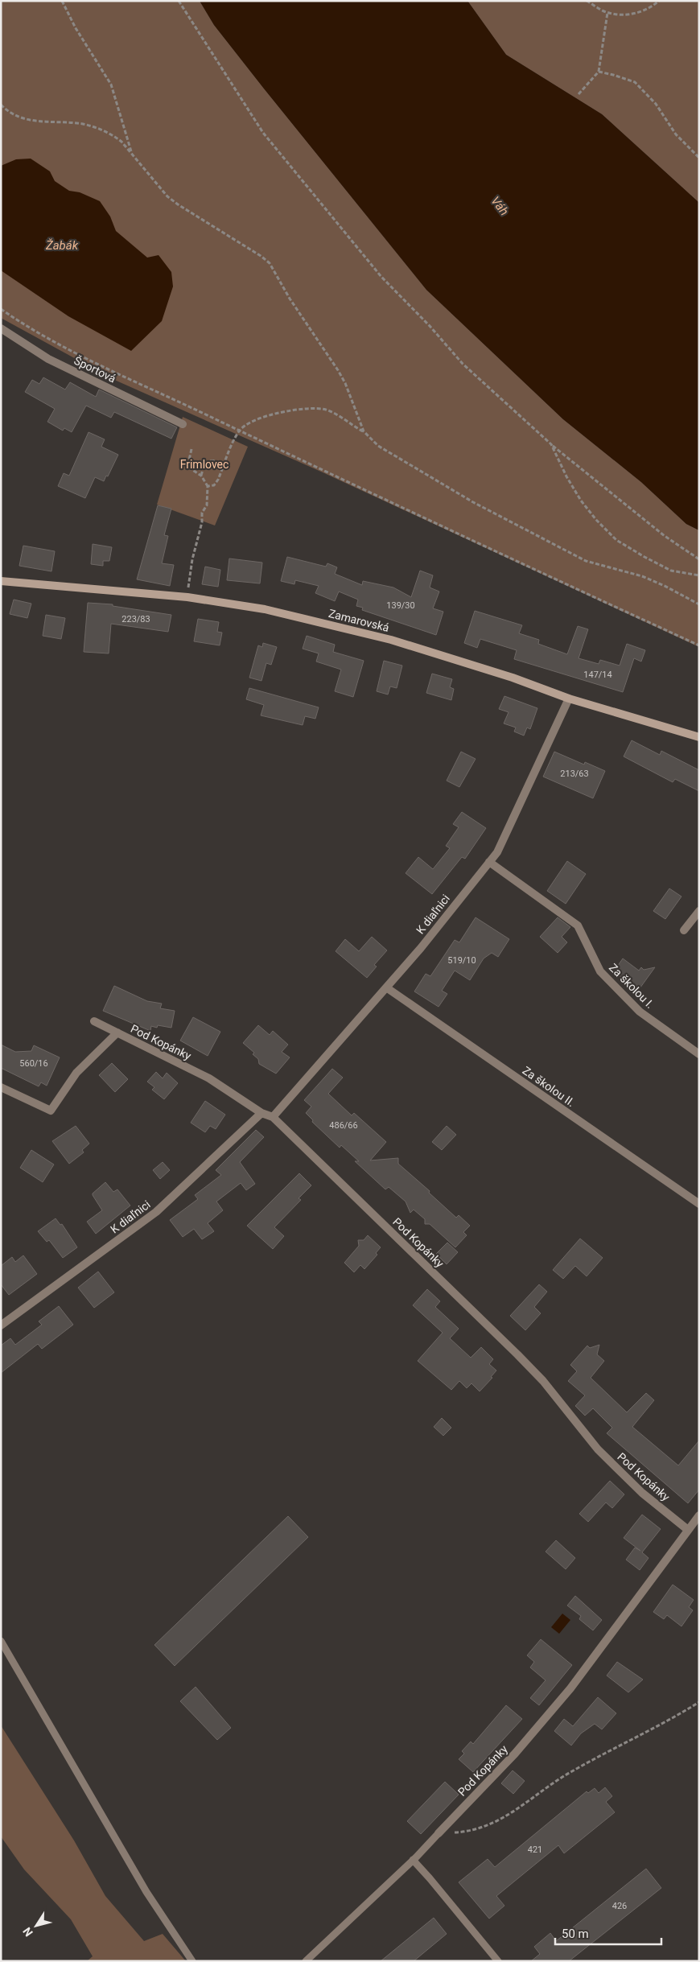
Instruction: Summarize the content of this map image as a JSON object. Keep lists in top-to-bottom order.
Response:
{
  "streets": {
    "main road": ["Zamarovská"],
    "street": [
      "Športová",
      "K diaľnici",
      "Za školou I.",
      "Pod Kopánky",
      "Za školou II."
    ]
  },
  "crossings": [
    ["Zamarovská", "K diaľnici"],
    ["K diaľnici", "Za školou I."],
    ["K diaľnici", "Pod Kopánky"],
    ["K diaľnici", "Za školou II."]
  ],
  "water": ["Váh", "Žabák"],
  "parks": ["Frimlovec"],
  "house_numbers": [
    "139/30",
    "223/83",
    "147/14",
    "213/63",
    "519/10",
    "560/16",
    "486/66",
    "421",
    "426"
  ],
  "scale_bar": "50 m",
  "north": "bottom left"
}
